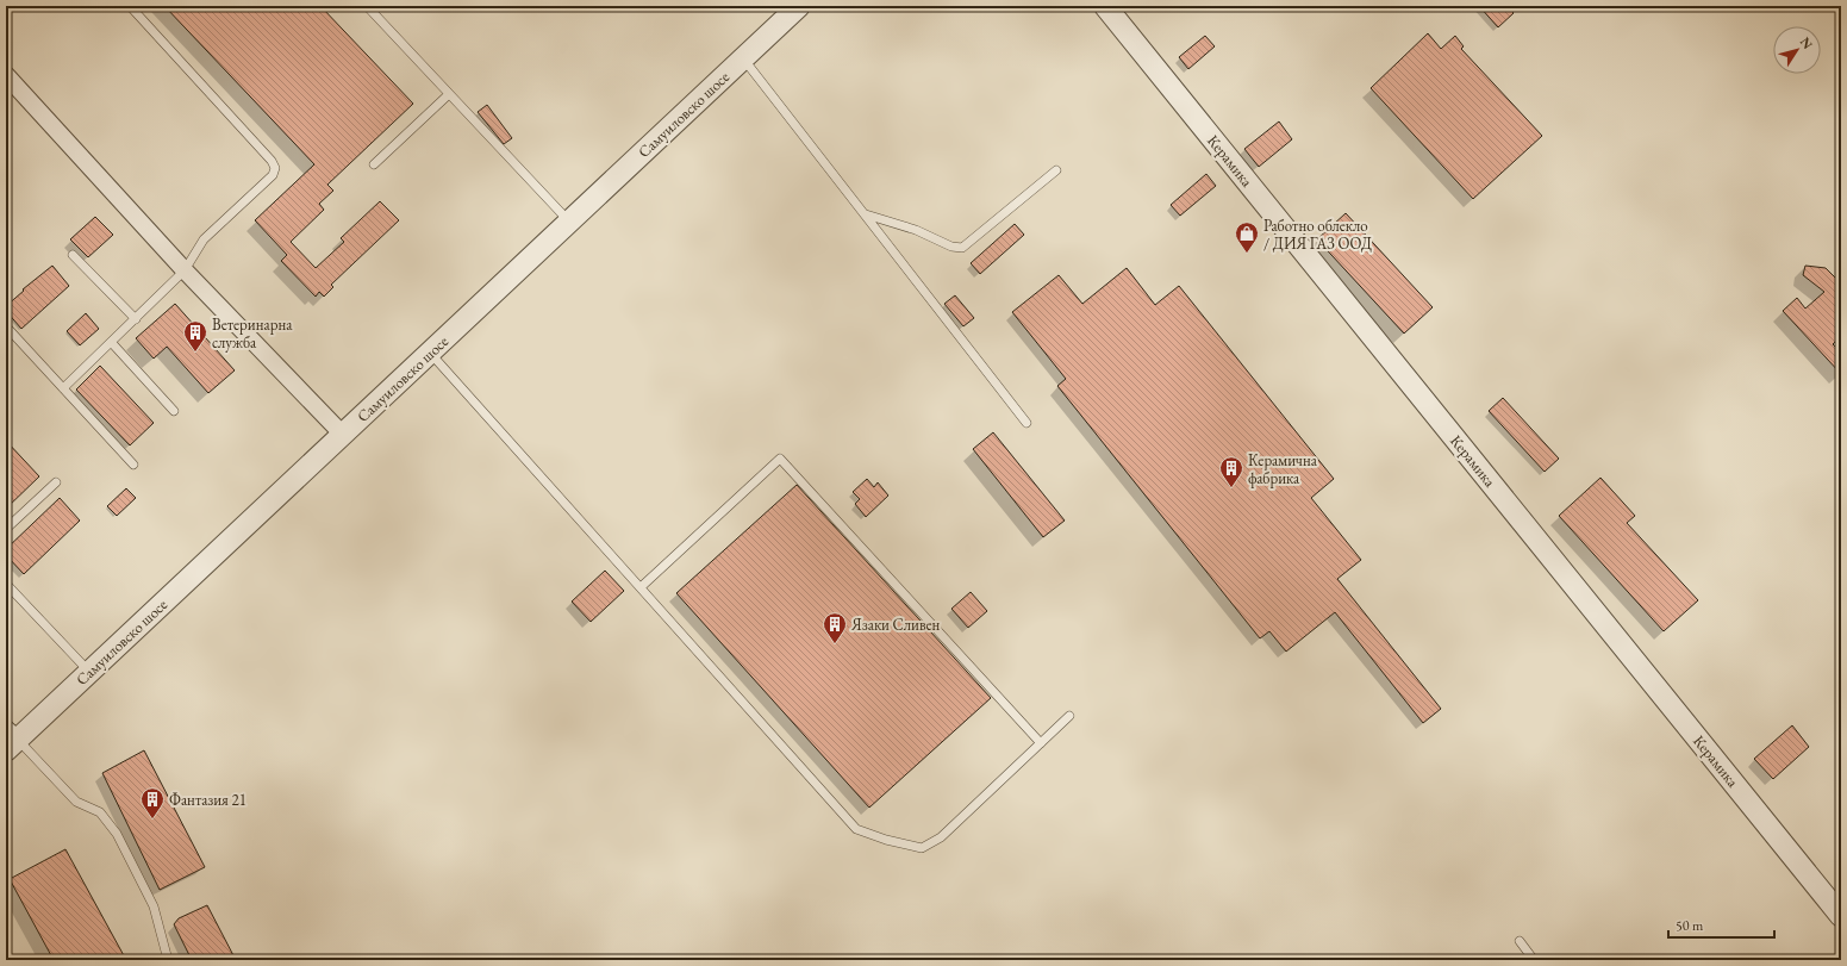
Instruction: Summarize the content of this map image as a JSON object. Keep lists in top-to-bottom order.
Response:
{
  "streets": {
    "street": ["Самуиловско шосе", "Керамика"]
  },
  "places": {
    "shop": ["Работно облекло / ДИЯ ГАЗ ООД"],
    "building": [
      "Ветеринарна служба",
      "Керамична фабрика",
      "Язаки Сливен",
      "Фантазия 21"
    ]
  },
  "scale_bar": "50 m",
  "north": "top right"
}
